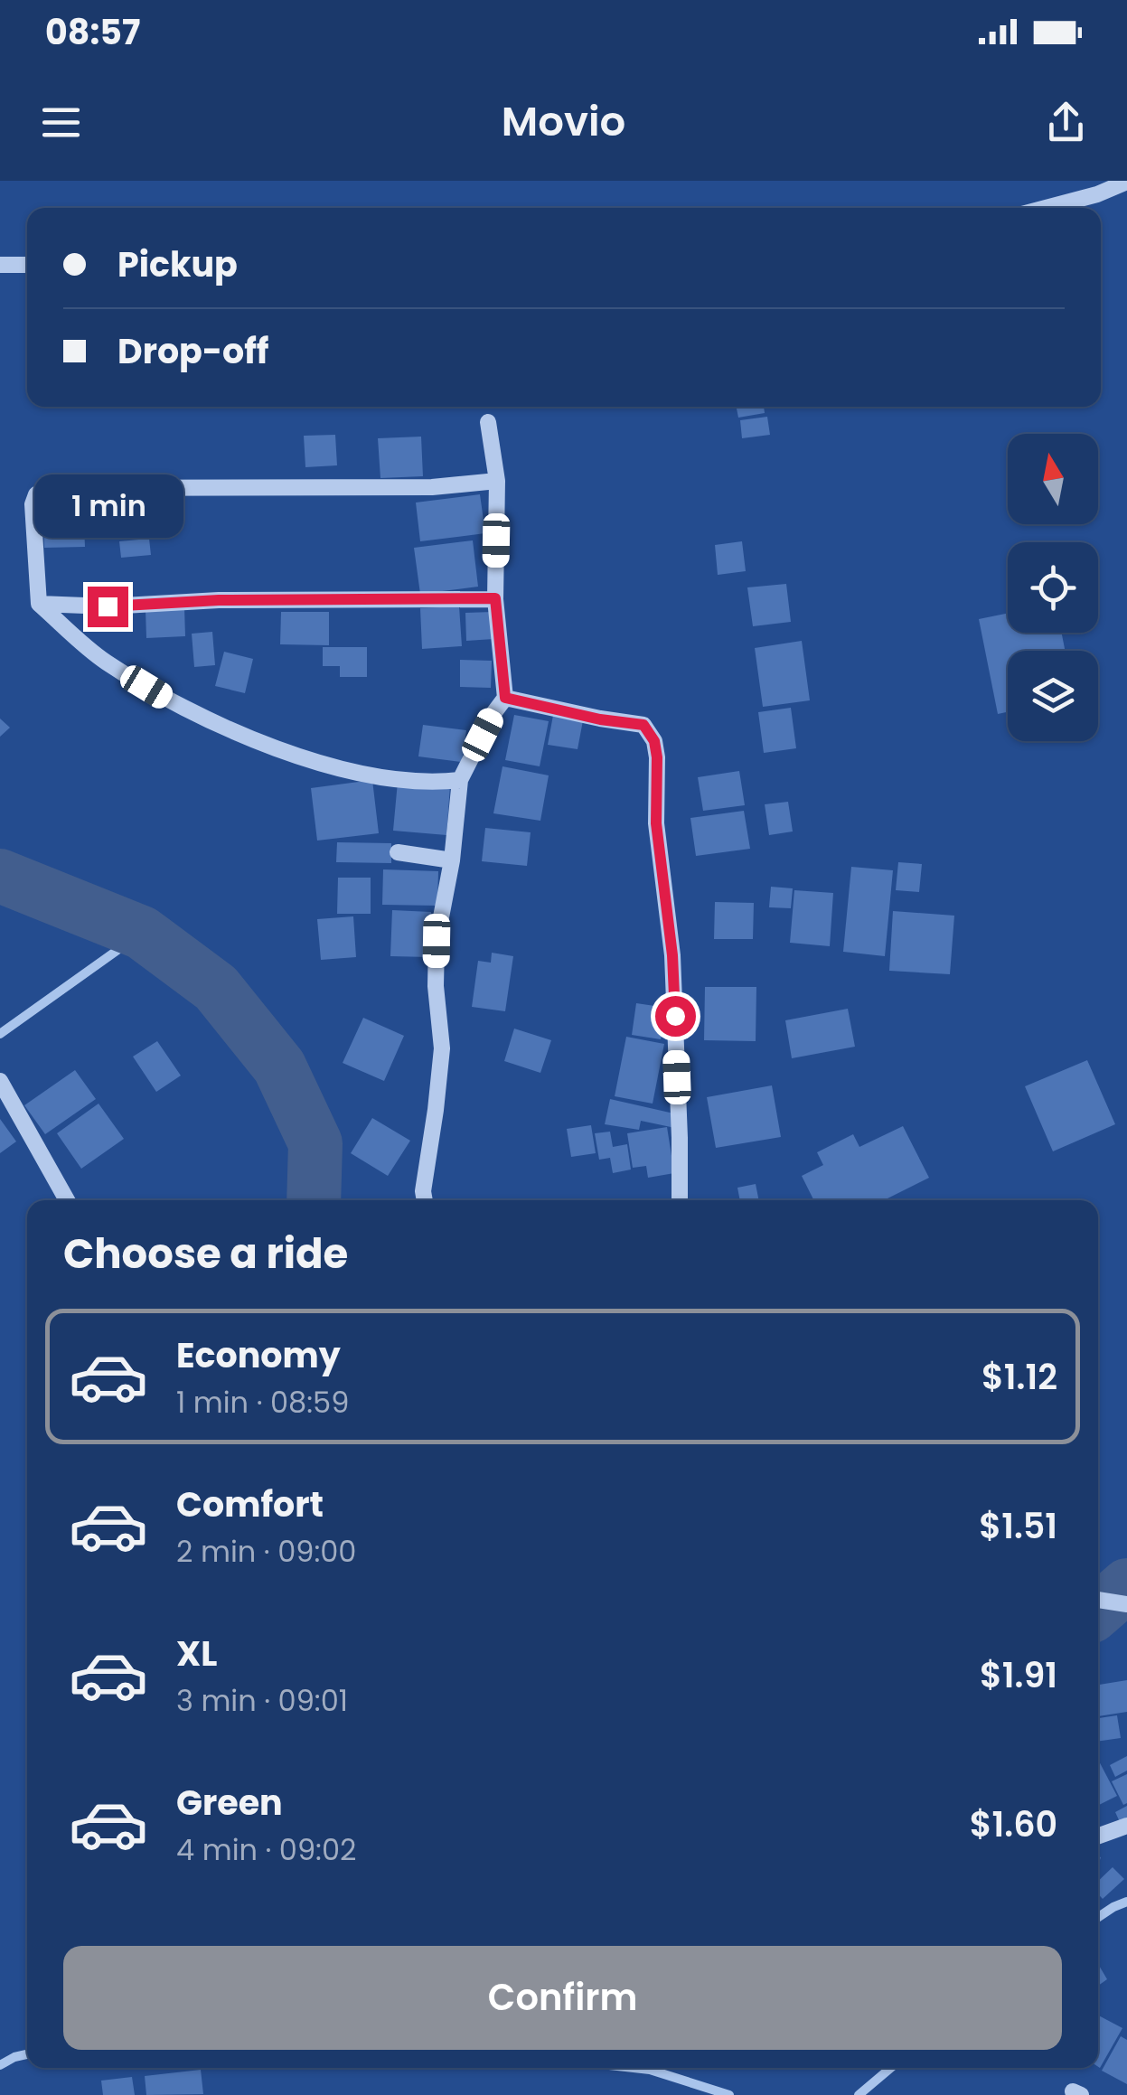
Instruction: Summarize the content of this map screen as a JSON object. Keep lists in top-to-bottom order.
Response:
{
  "north": "top",
  "page": {
    "status": "08:57",
    "header": "Movio",
    "banner": ["Pickup", "Drop-off"],
    "bubble": "1 min",
    "heading": "Choose a ride",
    "list": [
      {
        "name": "Economy",
        "note": "1 min · 08:59",
        "value": "$1.12"
      },
      {
        "name": "Comfort",
        "note": "2 min · 09:00",
        "value": "$1.51"
      },
      {
        "name": "XL",
        "note": "3 min · 09:01",
        "value": "$1.91"
      },
      {
        "name": "Green",
        "note": "4 min · 09:02",
        "value": "$1.60"
      }
    ],
    "buttons": "Confirm"
  }
}
